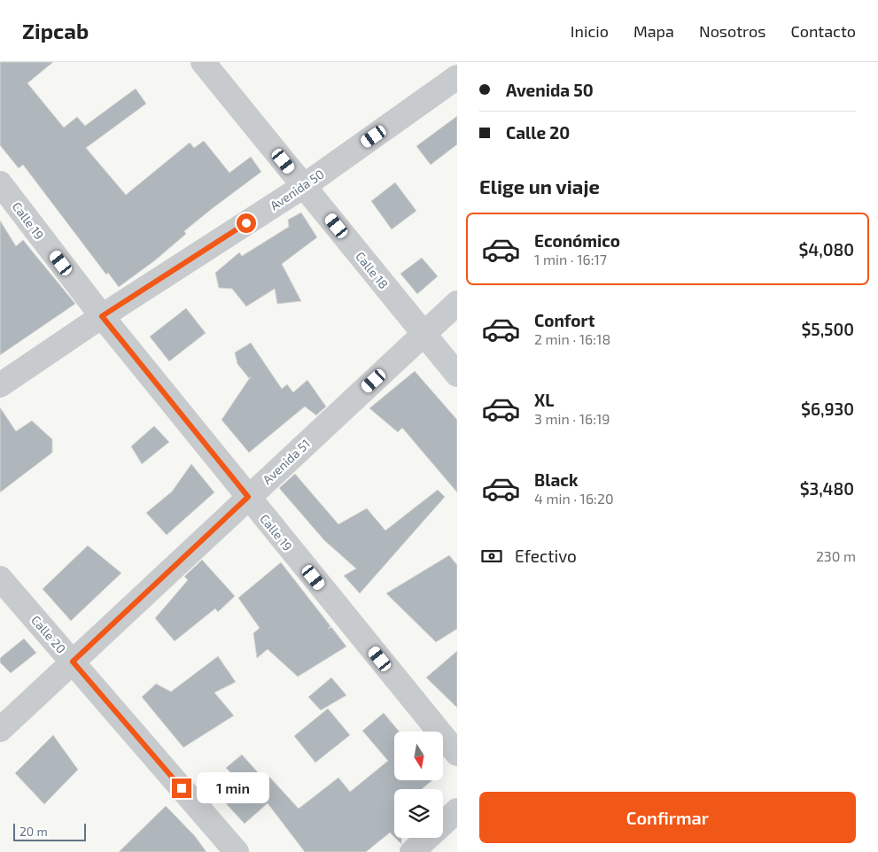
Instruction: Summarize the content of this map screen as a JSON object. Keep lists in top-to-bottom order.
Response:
{
  "streets": {
    "street": [
      "Avenida 50",
      "Calle 19",
      "Calle 18",
      "Avenida 51",
      "Calle 20"
    ]
  },
  "crossings": [
    ["Avenida 50", "Calle 19"],
    ["Avenida 50", "Calle 18"],
    ["Calle 19", "Avenida 51"],
    ["Calle 18", "Avenida 51"],
    ["Avenida 51", "Calle 20"]
  ],
  "scale_bar": "20 m",
  "north": "bottom",
  "page": {
    "header": "Zipcab",
    "nav": [
      "Inicio",
      "Mapa",
      "Nosotros",
      "Contacto"
    ],
    "banner": ["Avenida 50", "Calle 20"],
    "heading": "Elige un viaje",
    "list": [
      {
        "name": "Económico",
        "note": "1 min · 16:17",
        "value": "$4,080"
      },
      {
        "name": "Confort",
        "note": "2 min · 16:18",
        "value": "$5,500"
      },
      {
        "name": "XL",
        "note": "3 min · 16:19",
        "value": "$6,930"
      },
      {
        "name": "Black",
        "note": "4 min · 16:20",
        "value": "$3,480"
      }
    ],
    "pay": ["Efectivo", "230 m"],
    "bubble": "1 min",
    "buttons": "Confirmar",
    "scale": "20 m"
  }
}
